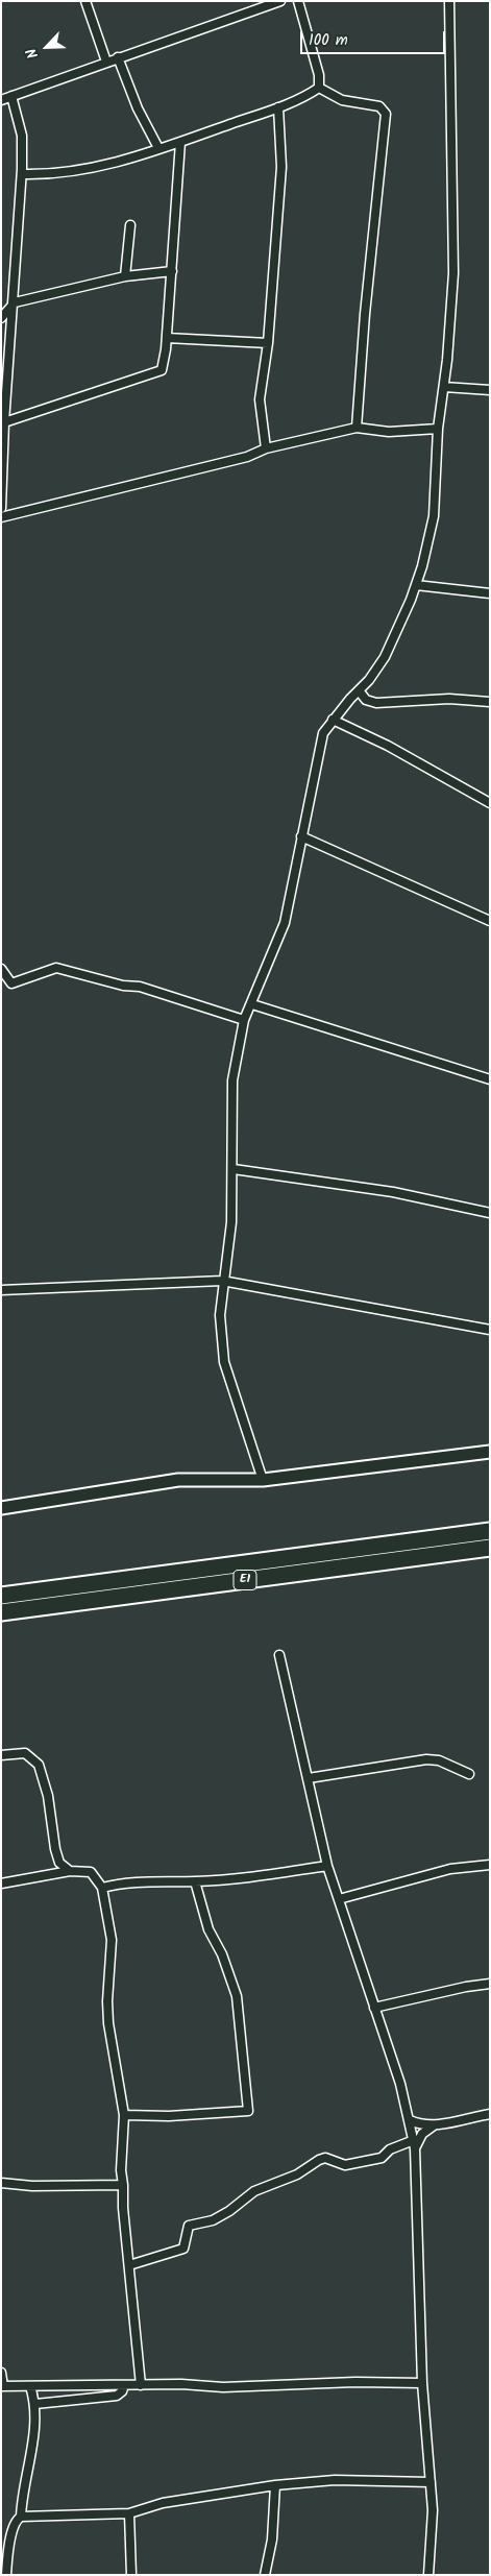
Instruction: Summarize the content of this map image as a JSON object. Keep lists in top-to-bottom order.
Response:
{
  "streets": {
    "highway": ["E1"]
  },
  "scale_bar": "100 m",
  "north": "bottom left"
}
